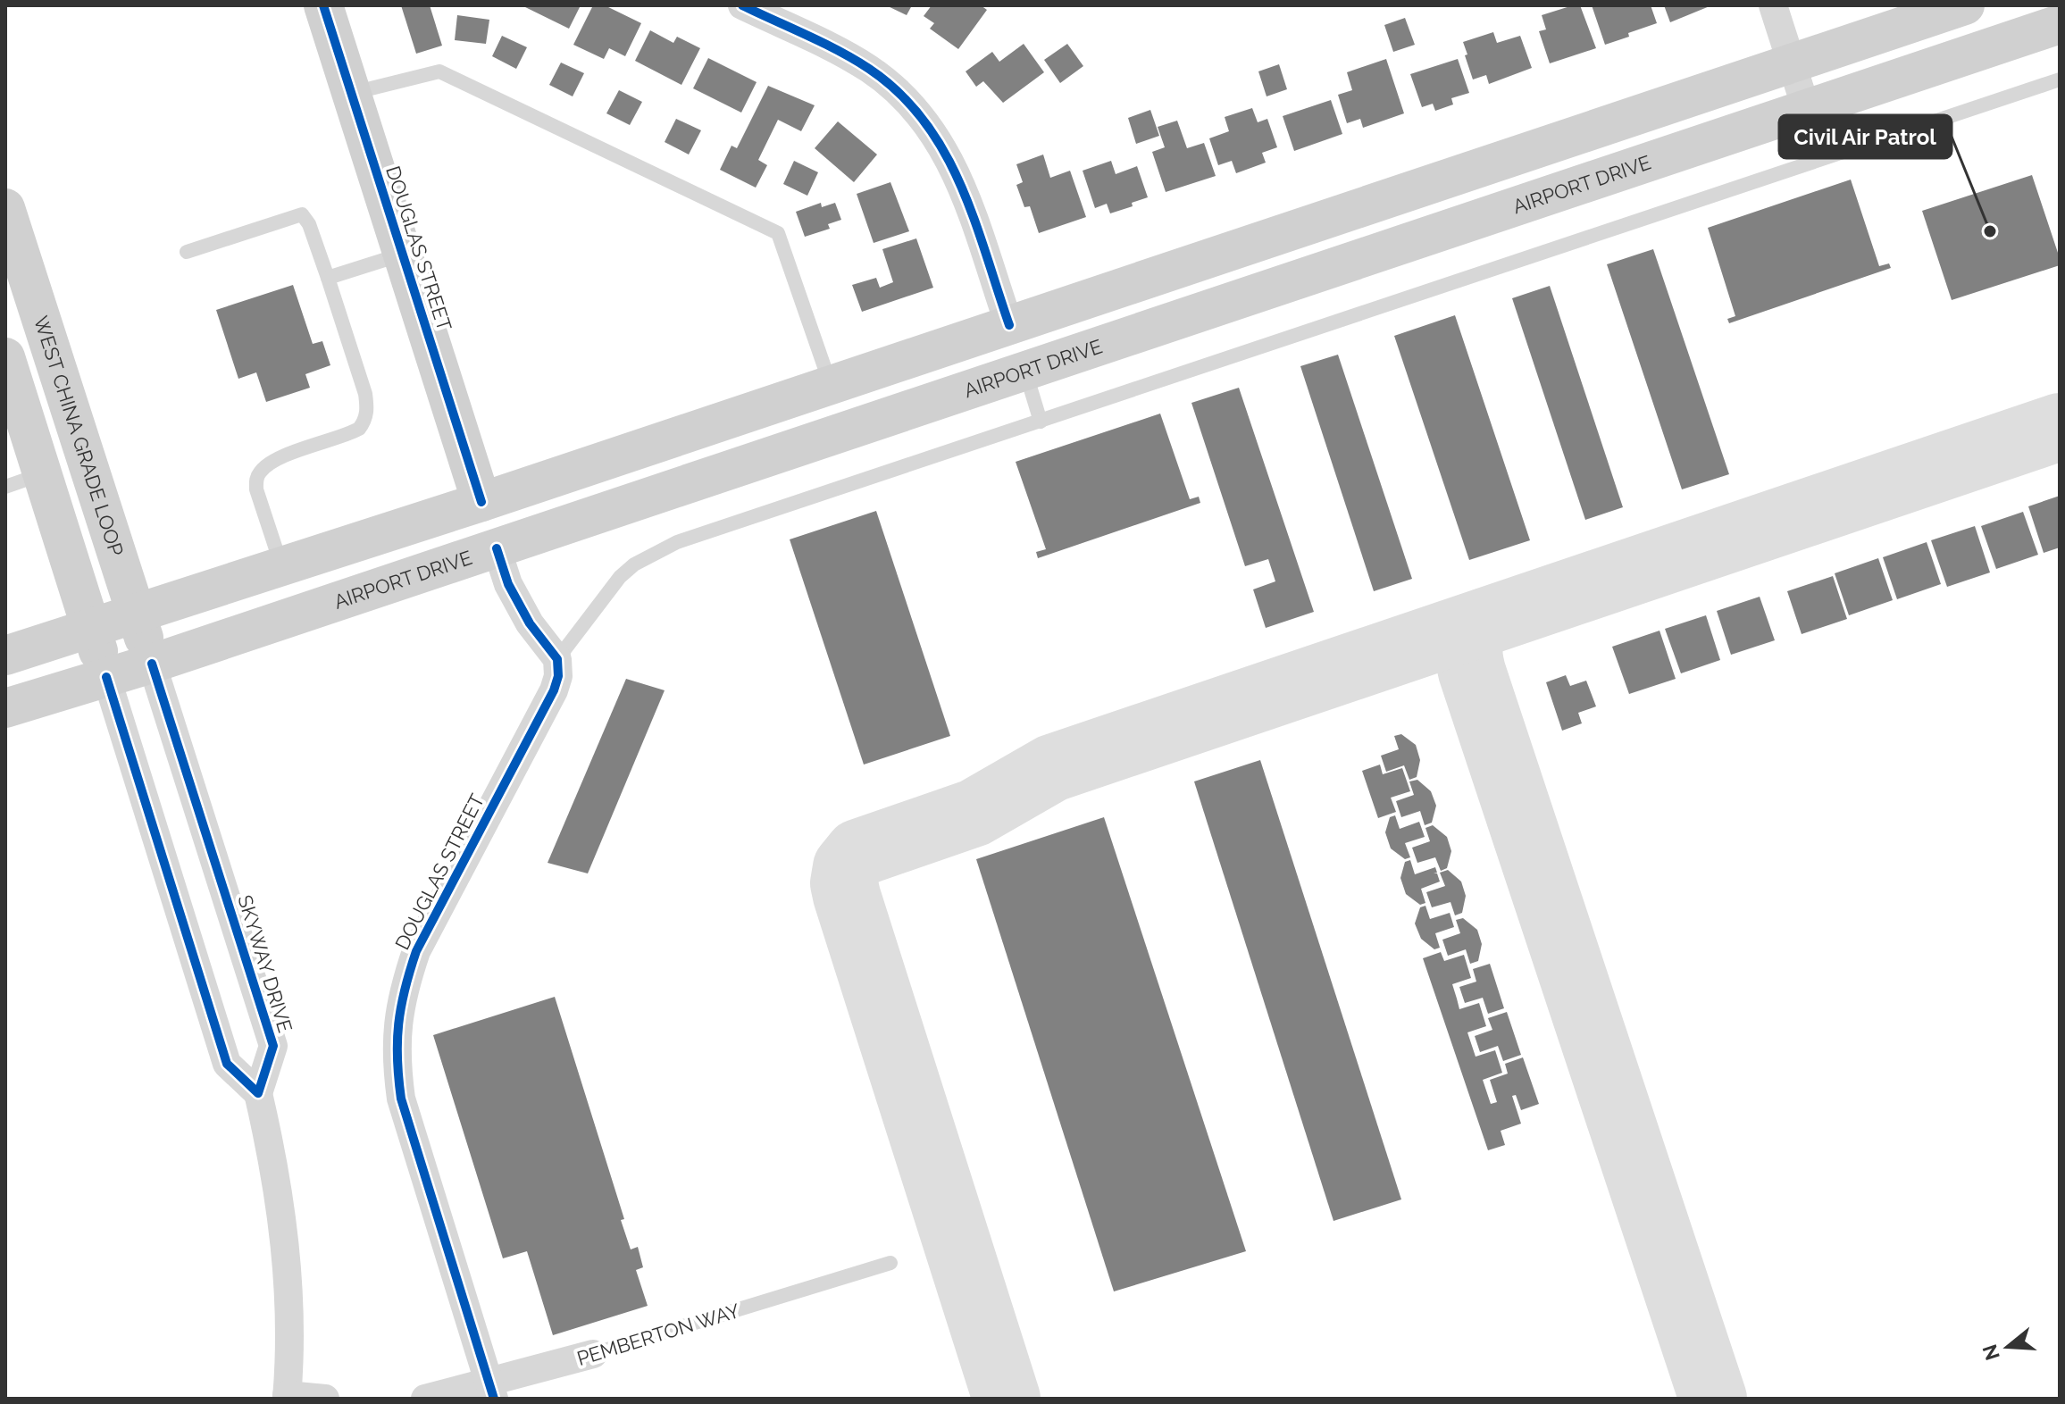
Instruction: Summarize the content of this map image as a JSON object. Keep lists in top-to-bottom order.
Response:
{
  "streets": {
    "main road": ["AIRPORT DRIVE", "DOUGLAS STREET", "WEST CHINA GRADE LOOP"],
    "street": ["SKYWAY DRIVE", "PEMBERTON WAY"]
  },
  "crossings": [
    ["AIRPORT DRIVE", "WEST CHINA GRADE LOOP"],
    ["AIRPORT DRIVE", "SKYWAY DRIVE"],
    ["DOUGLAS STREET", "PEMBERTON WAY"],
    ["WEST CHINA GRADE LOOP", "SKYWAY DRIVE"]
  ],
  "places": ["Civil Air Patrol"],
  "north": "left"
}
